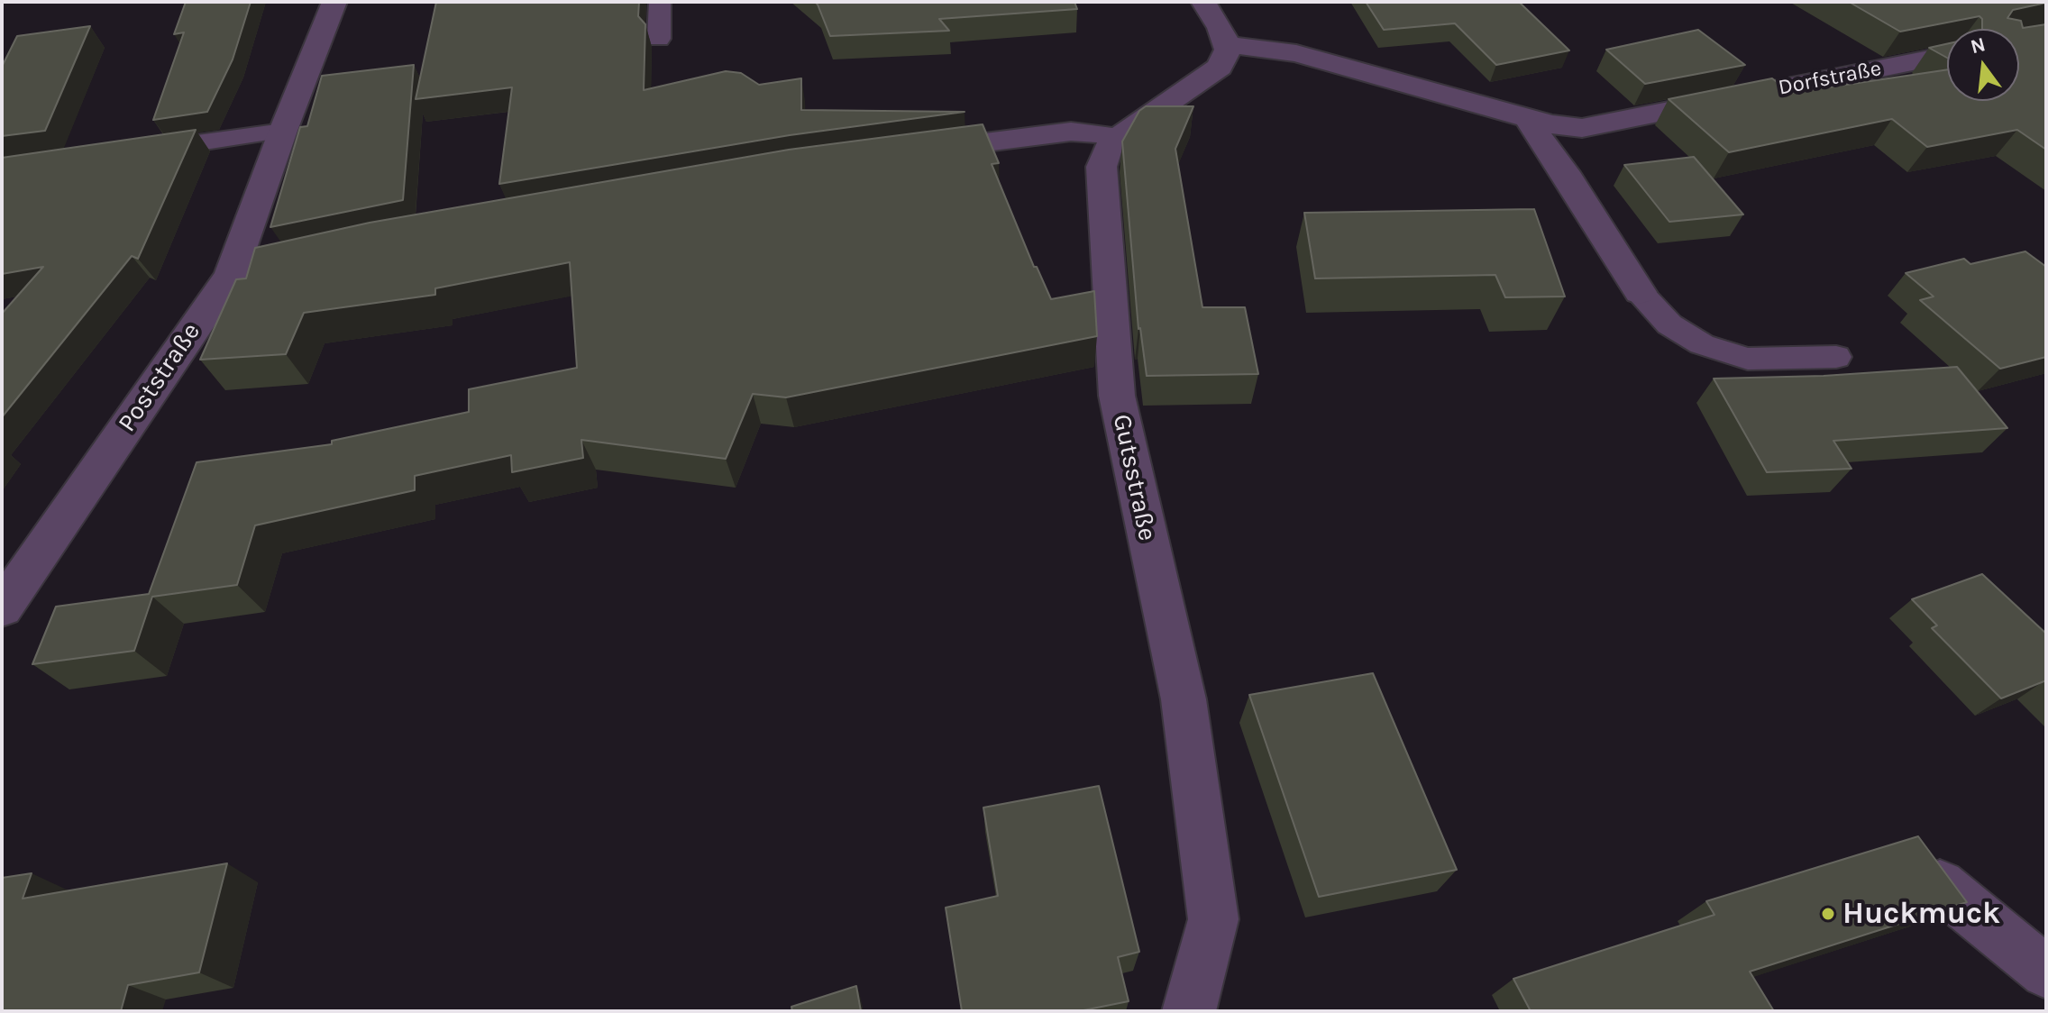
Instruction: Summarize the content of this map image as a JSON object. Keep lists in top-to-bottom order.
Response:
{
  "streets": {
    "street": ["Dorfstraße", "Poststraße", "Gutsstraße"]
  },
  "crossings": [
    ["Dorfstraße", "Gutsstraße"]
  ],
  "places": ["Huckmuck"],
  "north": "top"
}
